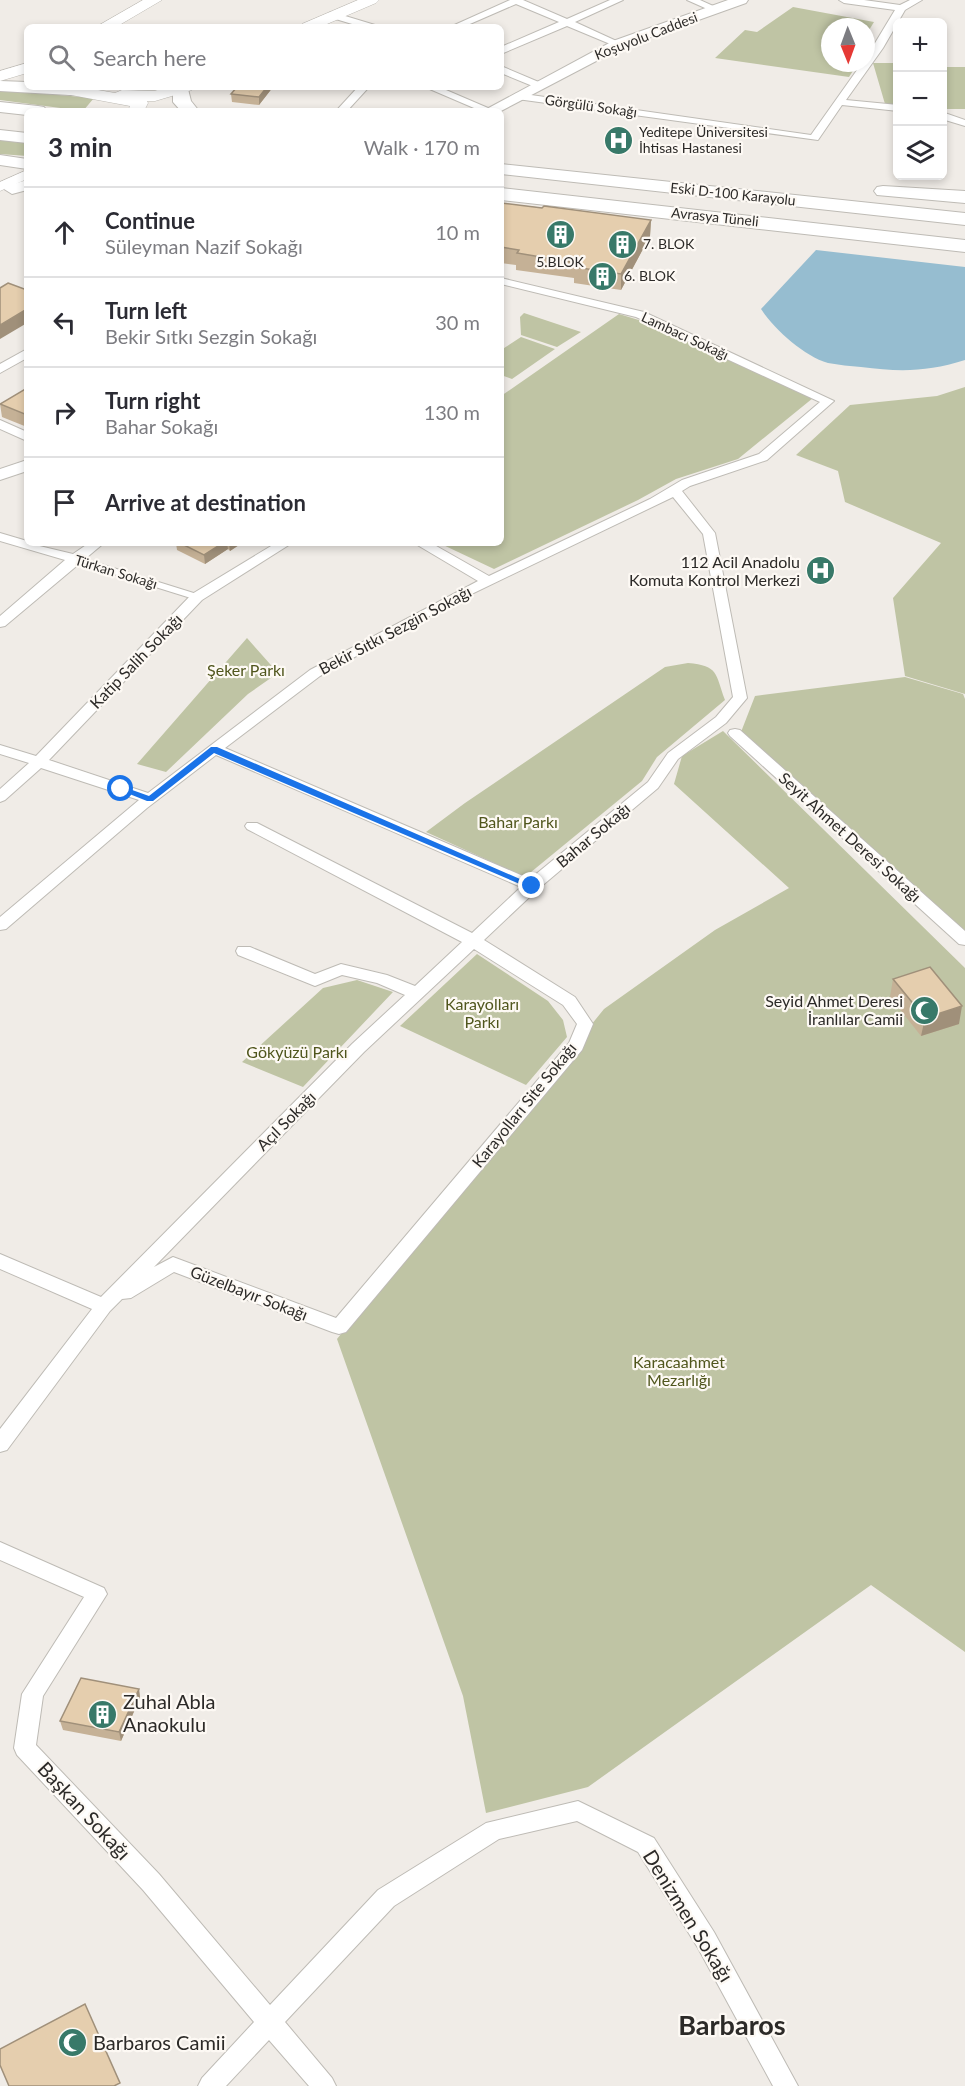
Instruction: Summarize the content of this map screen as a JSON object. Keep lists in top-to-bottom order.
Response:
{
  "streets": {
    "highway": ["Eski D-100 Karayolu", "Avrasya Tüneli"],
    "main road": ["Koşuyolu Caddesi"],
    "street": [
      "Görgülü Sokağı",
      "Lambacı Sokağı",
      "Türkan Sokağı",
      "Bekir Sıtkı Sezgin Sokağı",
      "Katip Salih Sokağı",
      "Bahar Sokağı",
      "Seyit Ahmet Deresi Sokağı",
      "Karayolları Site Sokağı",
      "Açıl Sokağı",
      "Güzelbayır Sokağı",
      "Başkan Sokağı",
      "Denizmen Sokağı"
    ]
  },
  "crossings": [
    ["Koşuyolu Caddesi", "Görgülü Sokağı"],
    ["Lambacı Sokağı", "Bekir Sıtkı Sezgin Sokağı"],
    ["Türkan Sokağı", "Katip Salih Sokağı"],
    ["Bekir Sıtkı Sezgin Sokağı", "Bahar Sokağı"],
    ["Karayolları Site Sokağı", "Açıl Sokağı"],
    ["Karayolları Site Sokağı", "Güzelbayır Sokağı"],
    ["Açıl Sokağı", "Güzelbayır Sokağı"],
    ["Başkan Sokağı", "Denizmen Sokağı"]
  ],
  "districts": ["Barbaros"],
  "parks": [
    "Şeker Parkı",
    "Bahar Parkı",
    "Karayolları Parkı",
    "Gökyüzü Parkı",
    "Karacaahmet Mezarlığı"
  ],
  "places": {
    "hospital": ["Yeditepe Üniversitesi İhtisas Hastanesi", "112 Acil Anadolu Komuta Kontrol Merkezi"],
    "building": [
      "5.BLOK",
      "7. BLOK",
      "6. BLOK",
      "Zuhal Abla Anaokulu"
    ],
    "mosque": ["Seyid Ahmet Deresi İranlılar Camii", "Barbaros Camii"]
  },
  "north": "bottom",
  "page": {
    "map_buttons": ["+", "−"],
    "search": "Search here",
    "heading": ["3 min", "Walk · 170 m"],
    "list": [
      ["Continue", "Süleyman Nazif Sokağı", "10 m"],
      ["Turn left", "Bekir Sıtkı Sezgin Sokağı", "30 m"],
      ["Turn right", "Bahar Sokağı", "130 m"],
      "Arrive at destination"
    ]
  }
}
